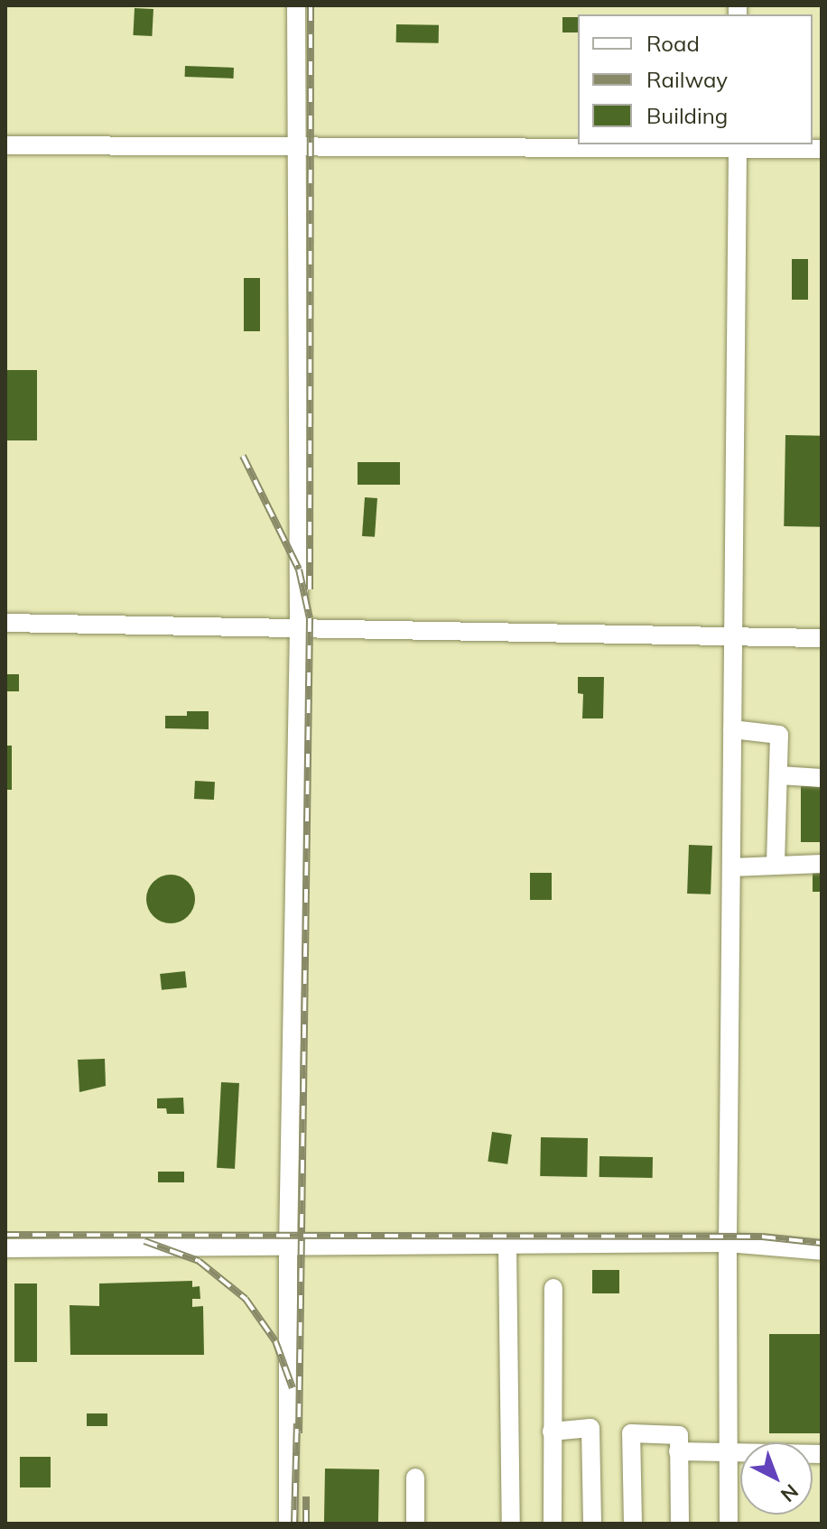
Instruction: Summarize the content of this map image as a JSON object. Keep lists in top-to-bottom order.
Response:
{
  "legend": ["Road", "Railway", "Building"],
  "north": "bottom right"
}
